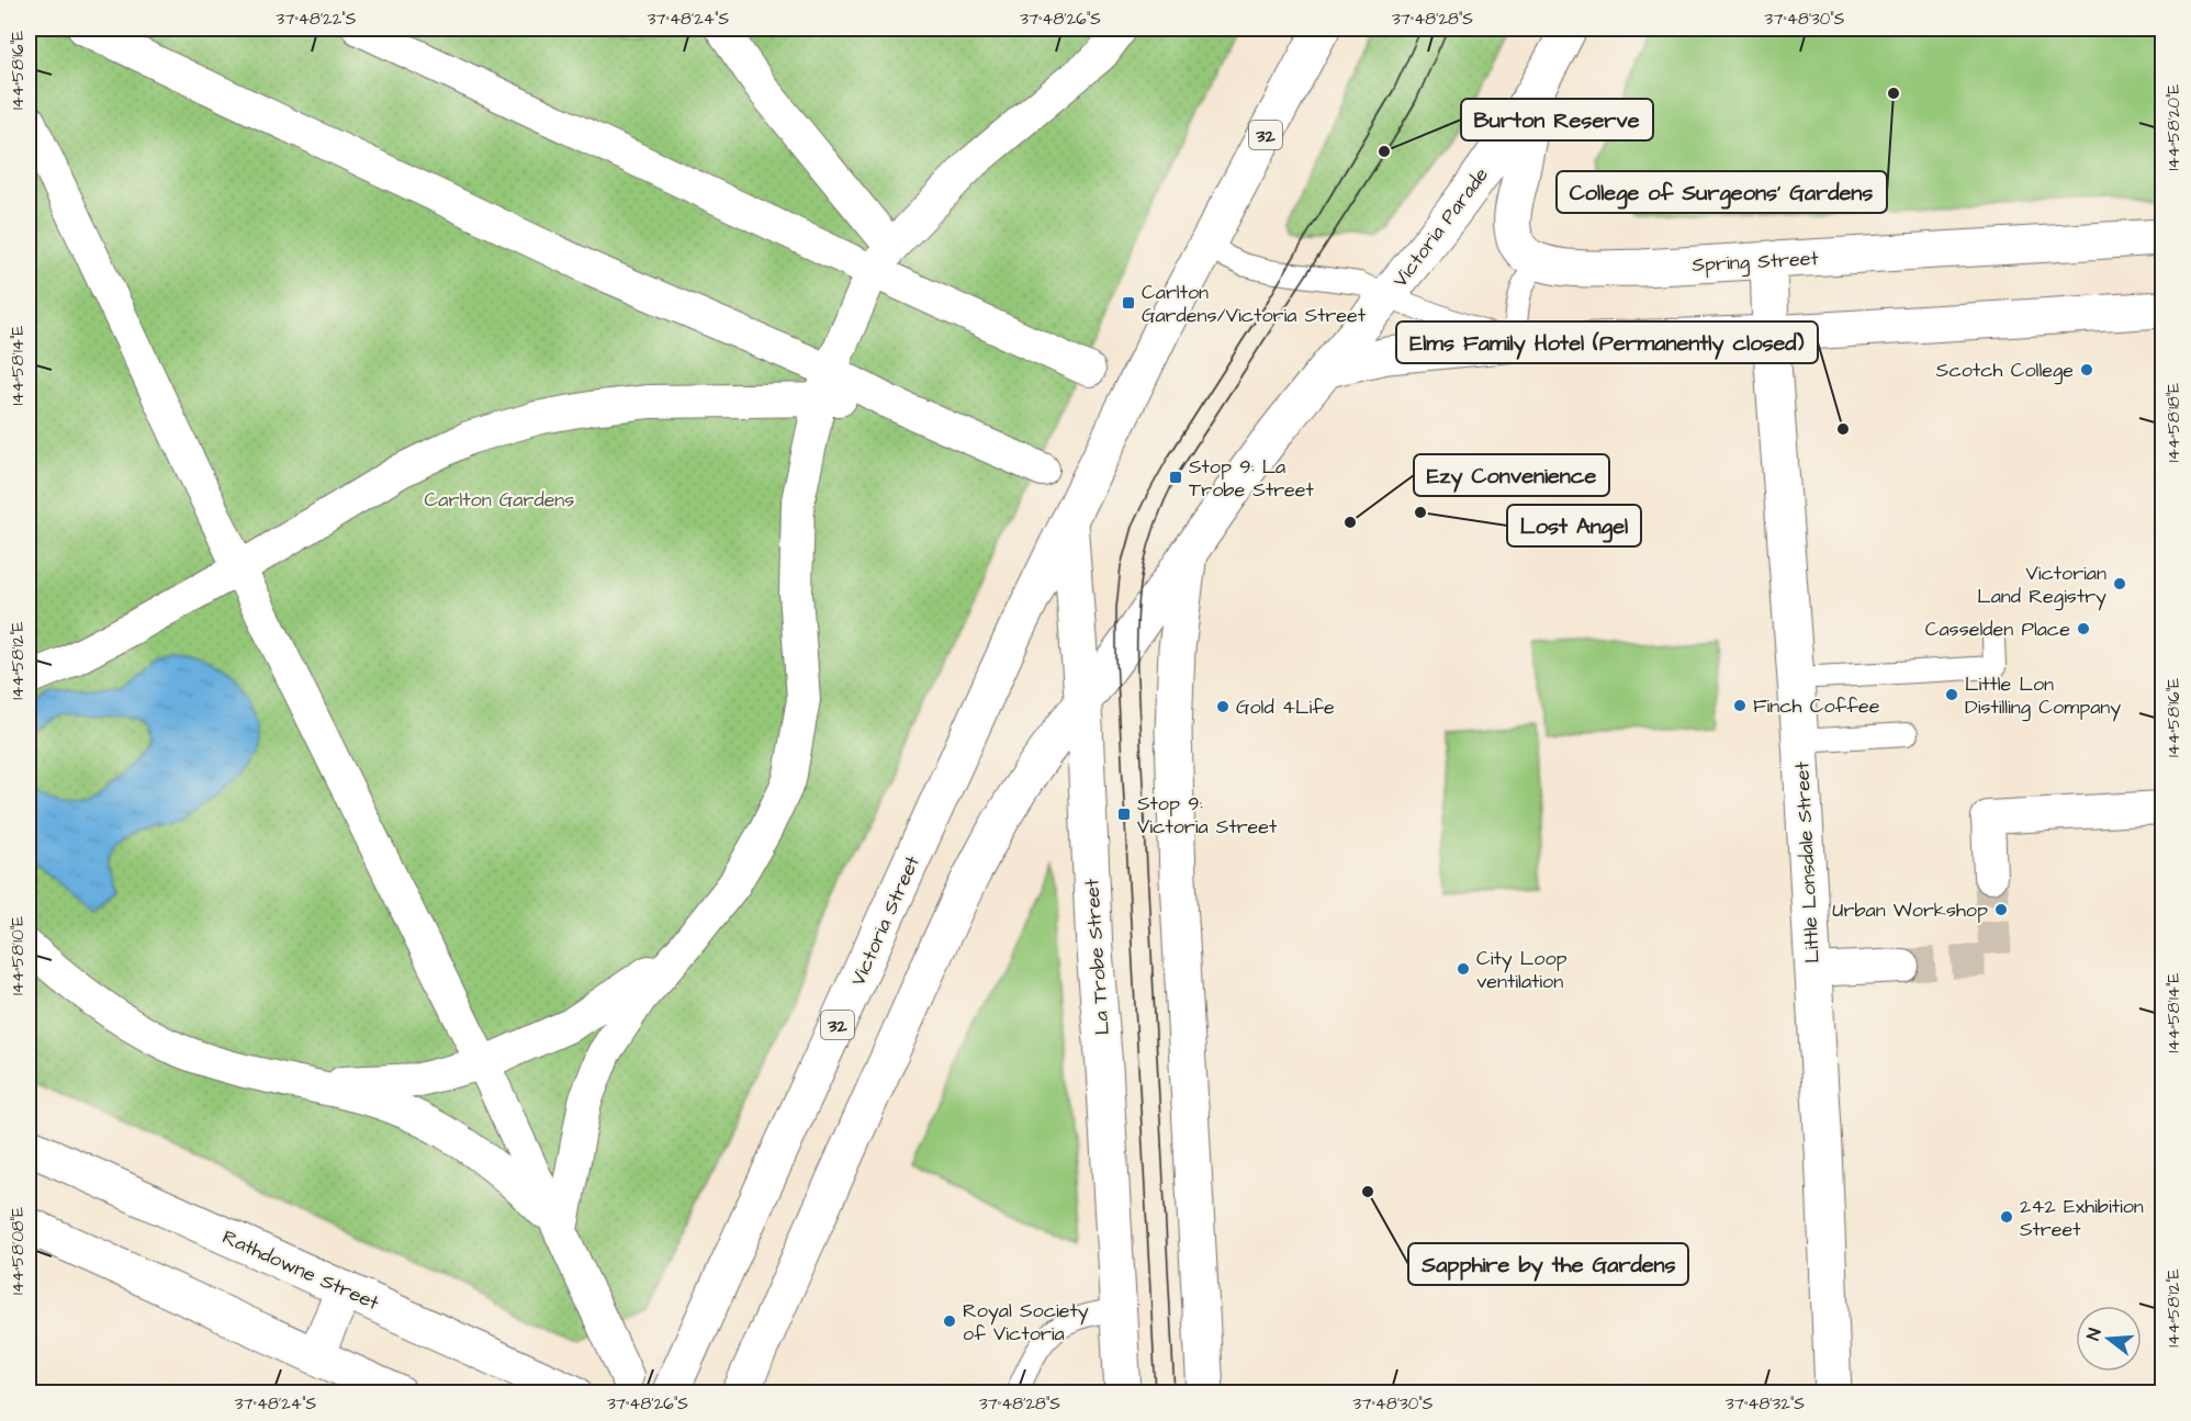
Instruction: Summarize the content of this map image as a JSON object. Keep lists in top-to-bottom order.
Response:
{
  "streets": {
    "street": [
      "32",
      "Victoria Parade",
      "Spring Street",
      "Little Lonsdale Street",
      "Victoria Street",
      "La Trobe Street",
      "Rathdowne Street"
    ]
  },
  "crossings": [
    ["32", "Victoria Street"],
    ["32", "La Trobe Street"],
    ["Victoria Parade", "La Trobe Street"],
    ["Spring Street", "Little Lonsdale Street"],
    ["Victoria Street", "La Trobe Street"]
  ],
  "parks": ["Carlton Gardens"],
  "places": {
    "other": [
      "College of Surgeons' Gardens",
      "Burton Reserve",
      "Scotch College",
      "Elms Family Hotel (Permanently closed)",
      "Lost Angel",
      "Ezy Convenience",
      "Victorian Land Registry",
      "Casselden Place",
      "Little Lon Distilling Company",
      "Finch Coffee",
      "Gold 4Life",
      "Urban Workshop",
      "City Loop ventilation",
      "Sapphire by the Gardens",
      "242 Exhibition Street",
      "Royal Society of Victoria"
    ],
    "transit": ["Carlton Gardens/Victoria Street", "Stop 9: La Trobe Street", "Stop 9: Victoria Street"]
  },
  "north": "left",
  "coordinates": [
    "37°48'22\"S",
    "37°48'24\"S",
    "37°48'26\"S",
    "37°48'28\"S",
    "37°48'30\"S",
    "144°58'16\"E",
    "144°58'20\"E",
    "144°58'14\"E",
    "144°58'18\"E",
    "144°58'12\"E",
    "144°58'10\"E",
    "144°58'08\"E",
    "37°48'32\"S"
  ]
}
